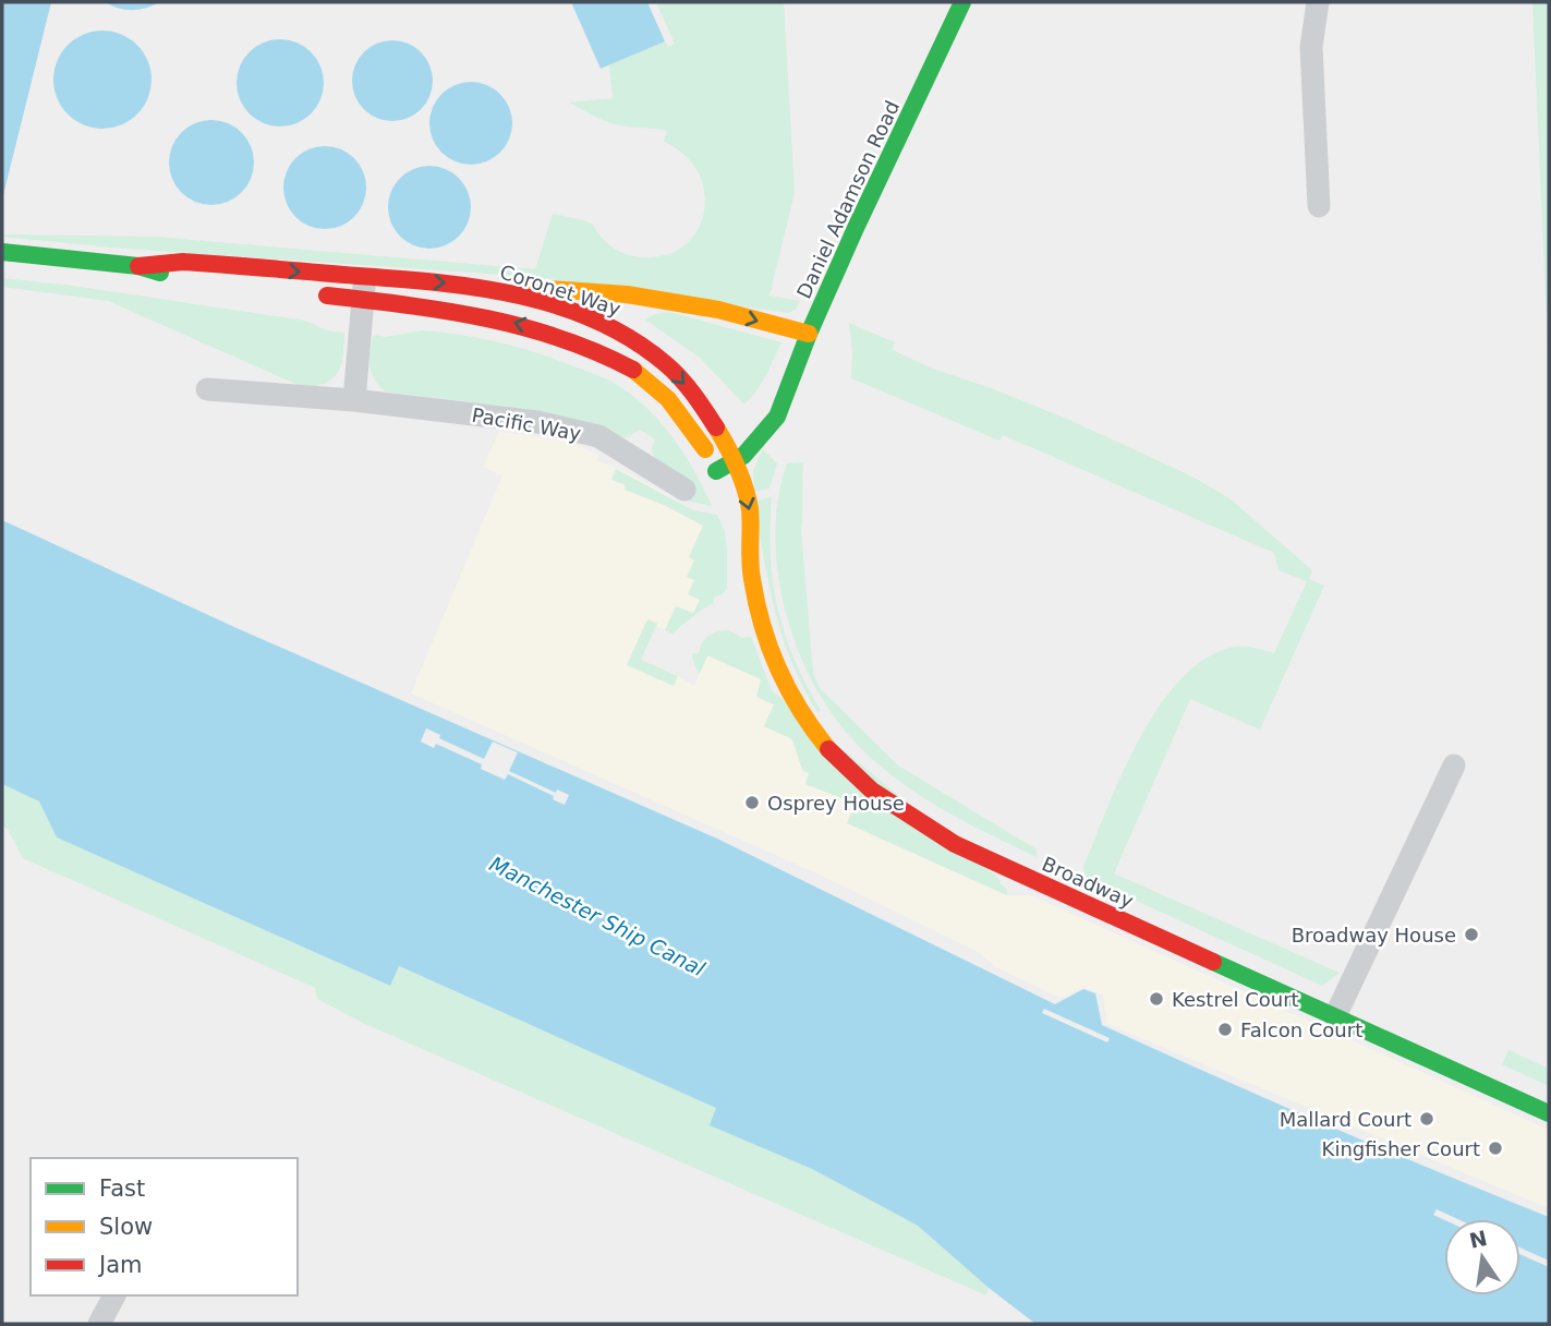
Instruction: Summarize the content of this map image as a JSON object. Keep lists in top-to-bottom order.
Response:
{
  "streets": {
    "street": [
      "Daniel Adamson Road",
      "Coronet Way",
      "Pacific Way",
      "Broadway"
    ]
  },
  "crossings": [
    ["Daniel Adamson Road", "Coronet Way"],
    ["Coronet Way", "Broadway"]
  ],
  "water": ["Manchester Ship Canal"],
  "places": [
    "Osprey House",
    "Broadway House",
    "Kestrel Court",
    "Falcon Court",
    "Mallard Court",
    "Kingfisher Court"
  ],
  "legend": ["Fast", "Slow", "Jam"],
  "north": "top"
}
